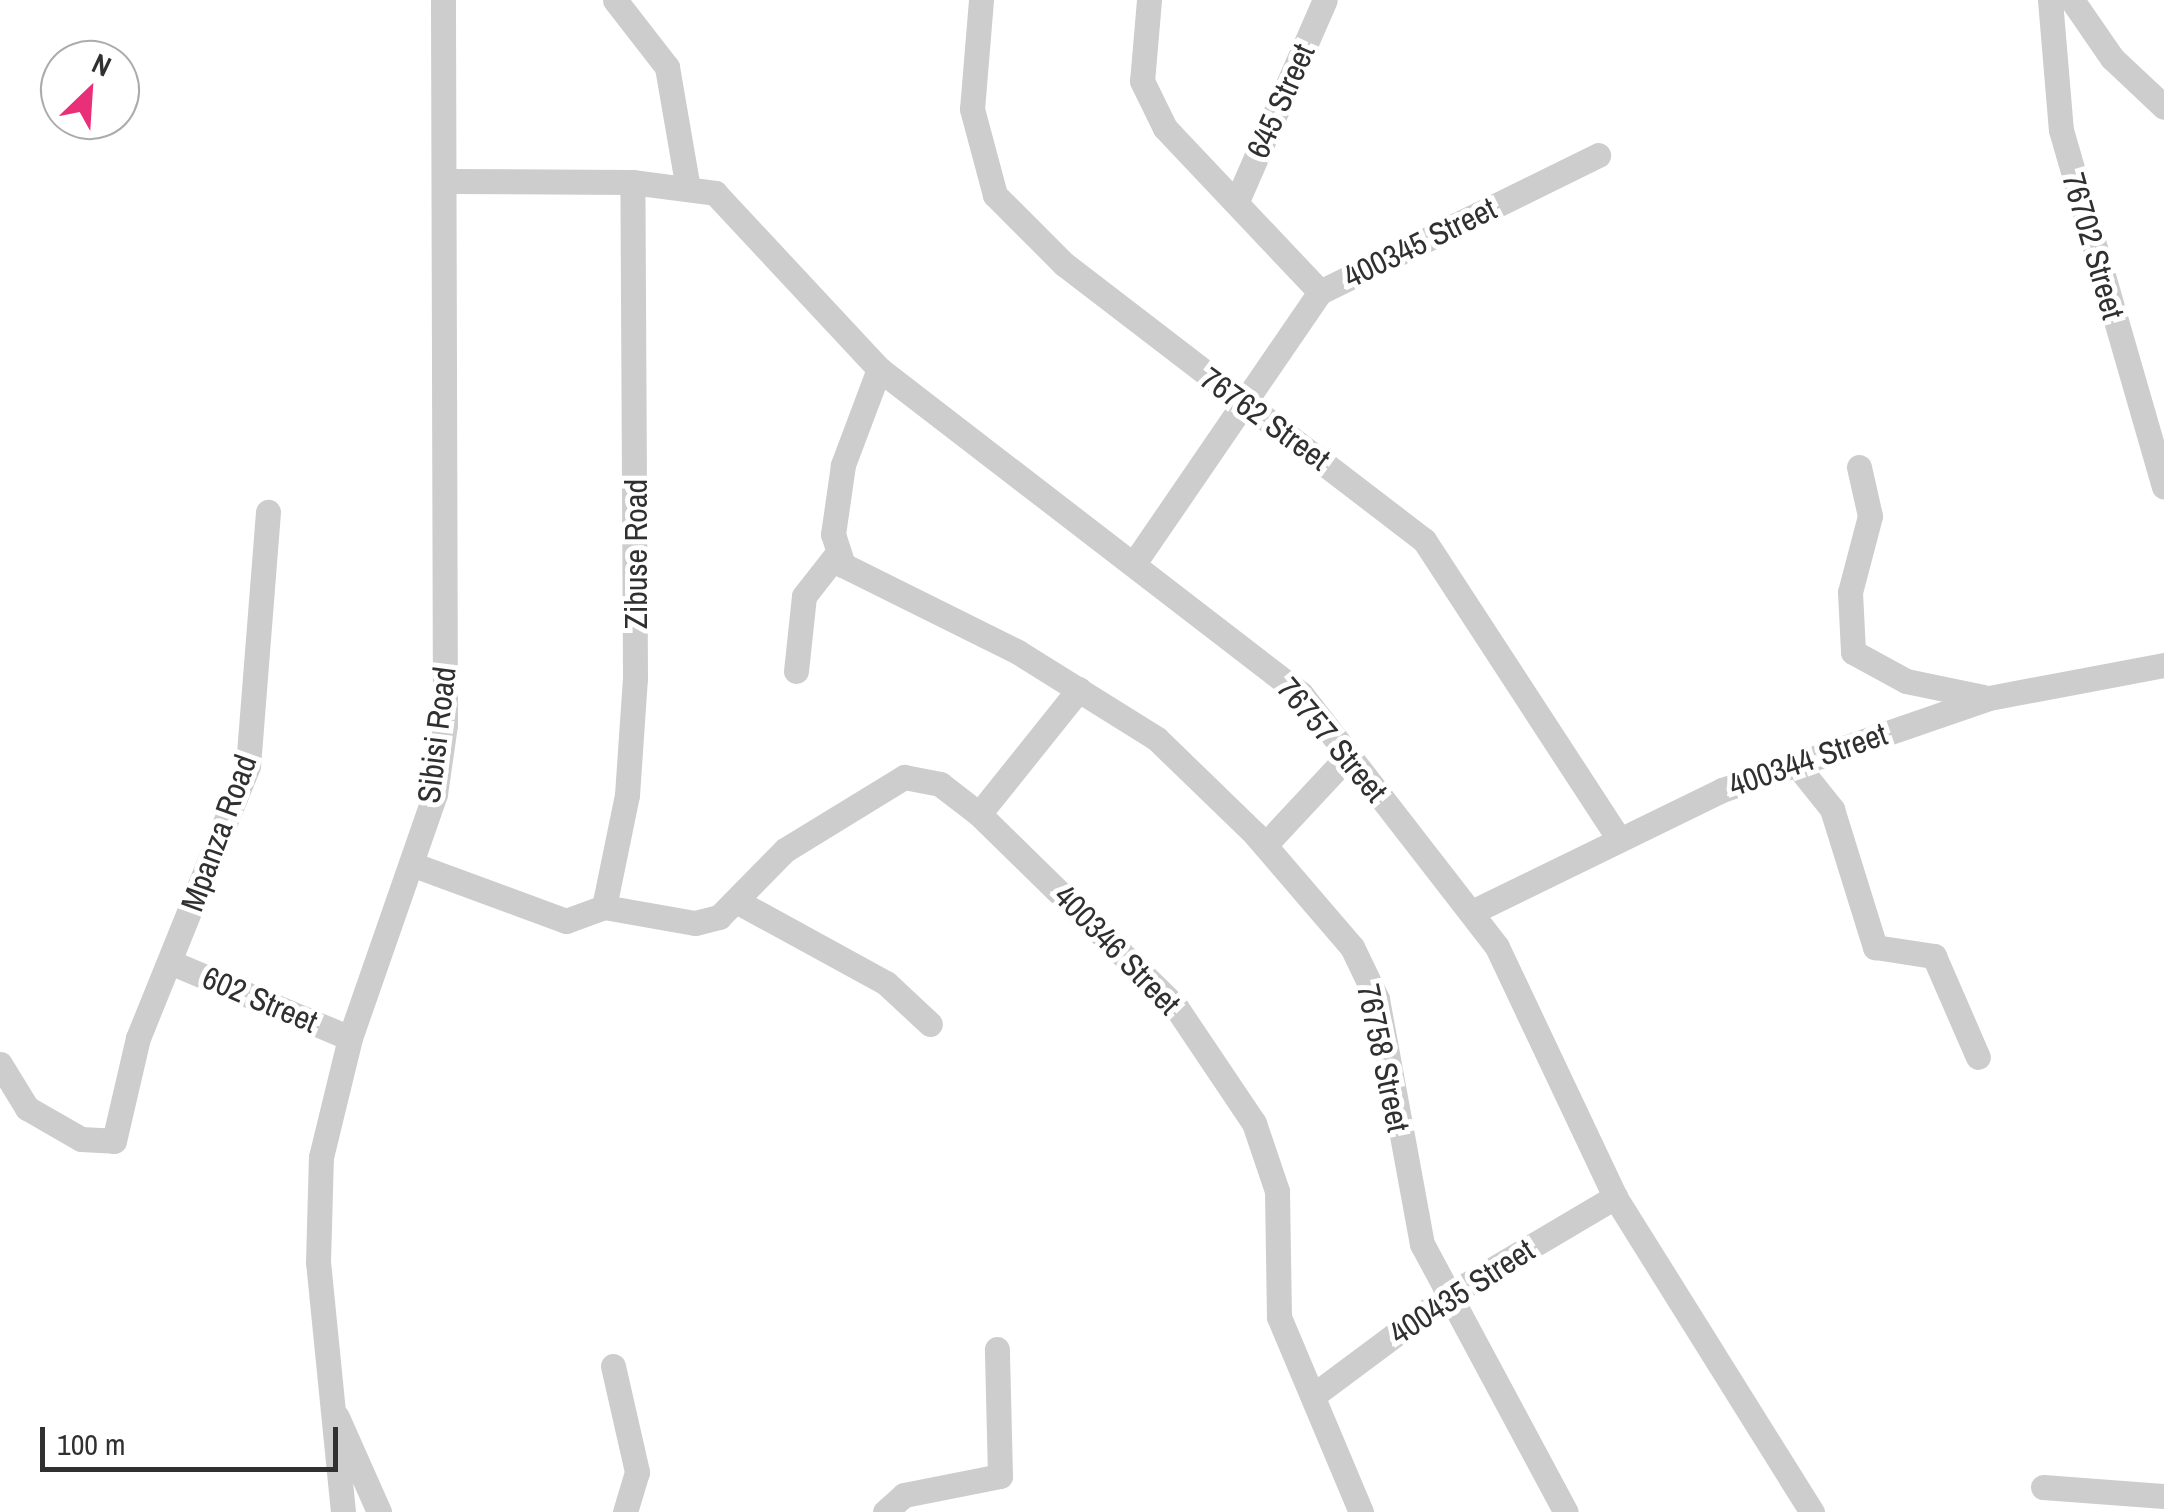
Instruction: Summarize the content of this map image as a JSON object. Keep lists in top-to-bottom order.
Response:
{
  "streets": {
    "street": [
      "645 Street",
      "400345 Street",
      "76702 Street",
      "76762 Street",
      "Zibuse Road",
      "Sibisi Road",
      "76757 Street",
      "400344 Street",
      "Mpanza Road",
      "400346 Street",
      "602 Street",
      "76758 Street",
      "400435 Street"
    ]
  },
  "crossings": [
    ["400345 Street", "76762 Street"],
    ["400345 Street", "76757 Street"],
    ["76762 Street", "400344 Street"],
    ["Zibuse Road", "400346 Street"],
    ["Sibisi Road", "602 Street"],
    ["76757 Street", "400344 Street"],
    ["76757 Street", "400435 Street"],
    ["Mpanza Road", "602 Street"],
    ["400346 Street", "400435 Street"],
    ["76758 Street", "400435 Street"]
  ],
  "scale_bar": "100 m",
  "north": "top right"
}
